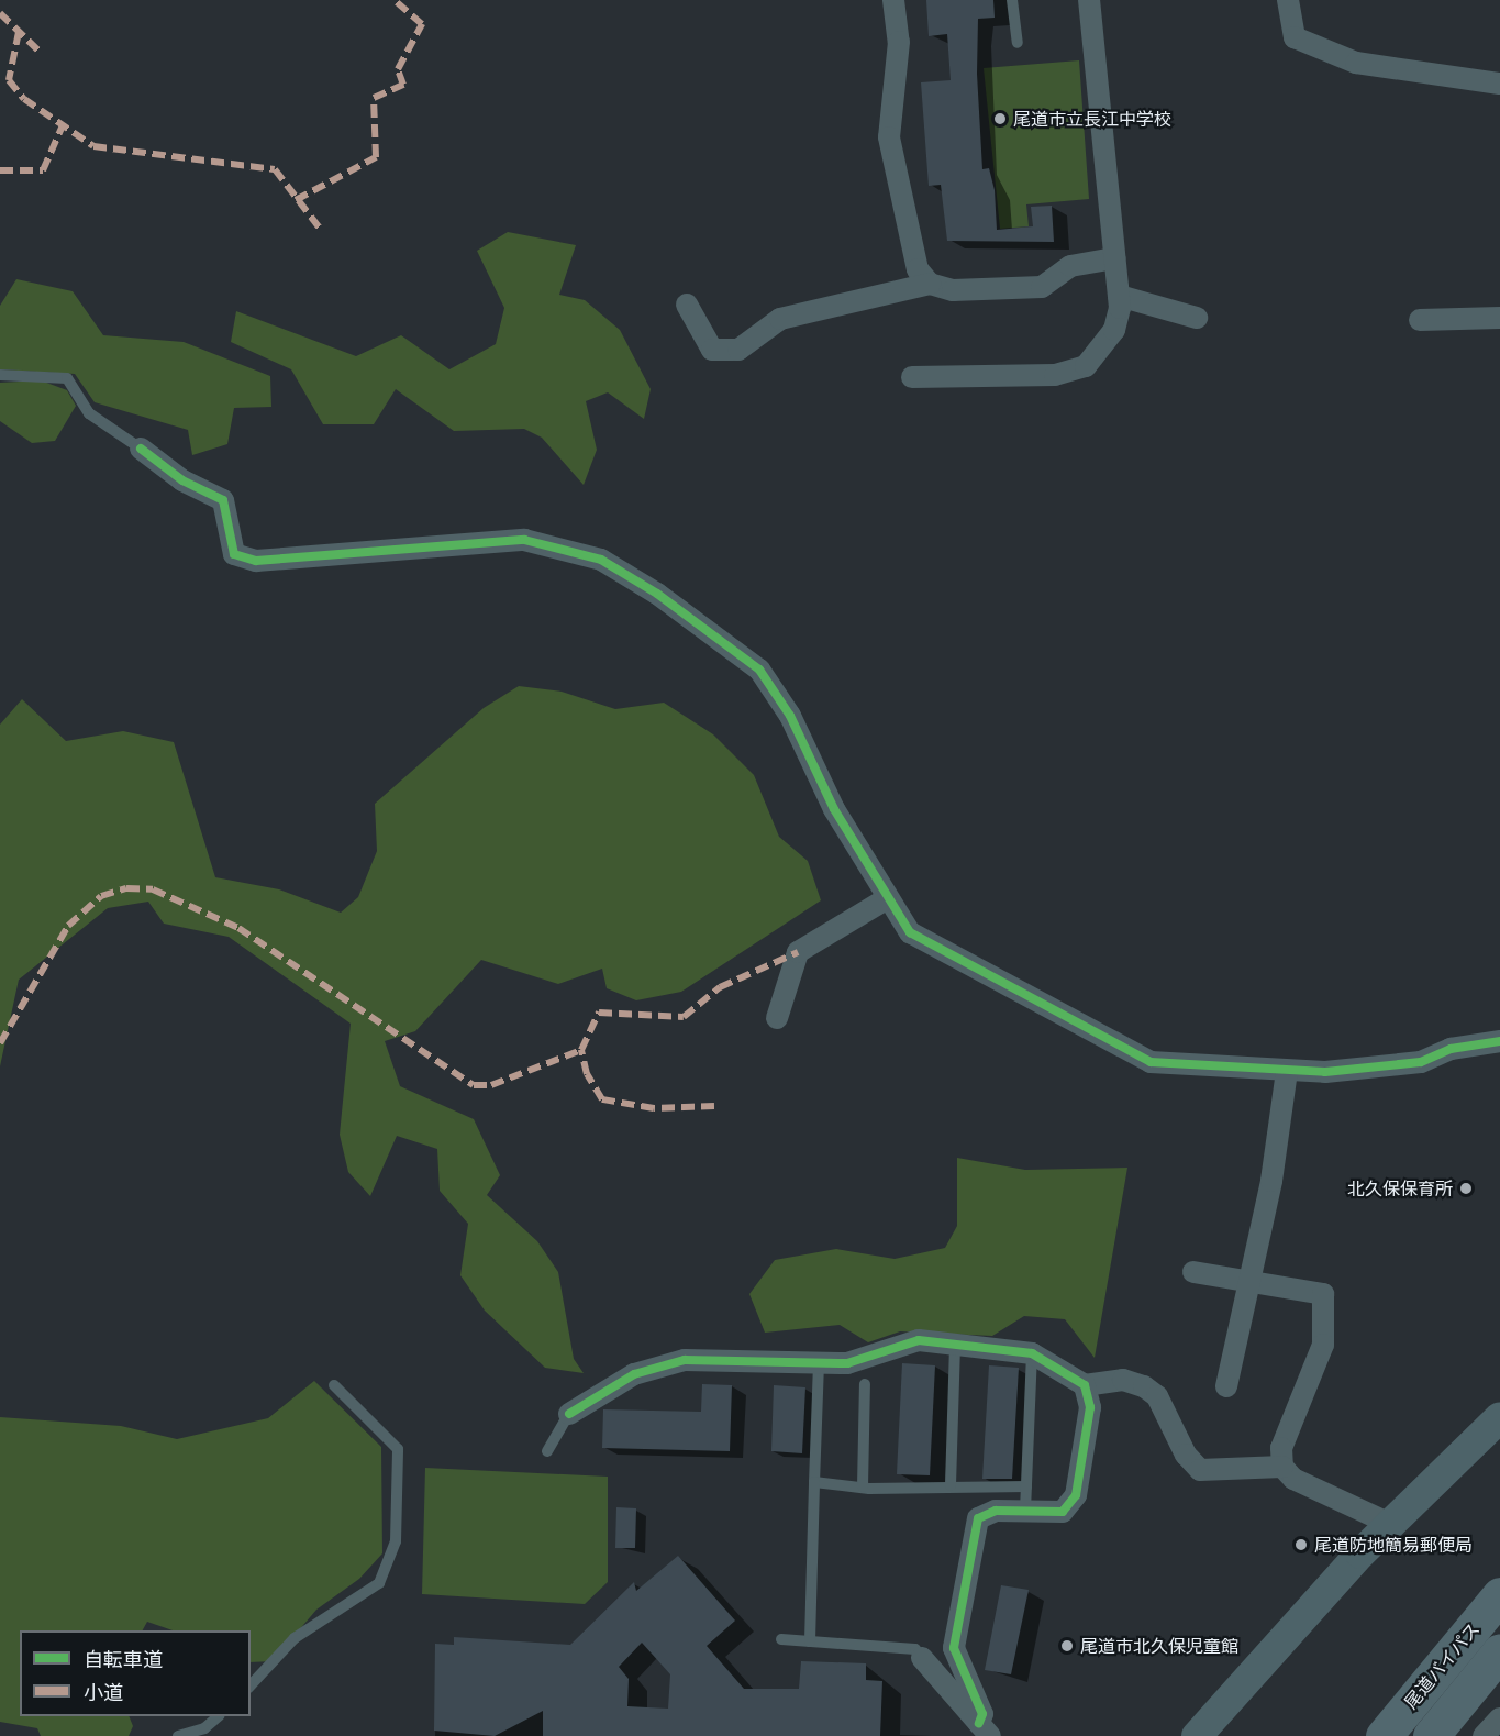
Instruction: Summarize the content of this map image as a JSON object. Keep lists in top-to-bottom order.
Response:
{
  "streets": {
    "highway": ["尾道バイパス"]
  },
  "places": [
    "尾道市立長江中学校",
    "北久保保育所",
    "尾道防地簡易郵便局",
    "尾道市北久保児童館"
  ],
  "legend": ["自転車道", "小道"]
}
